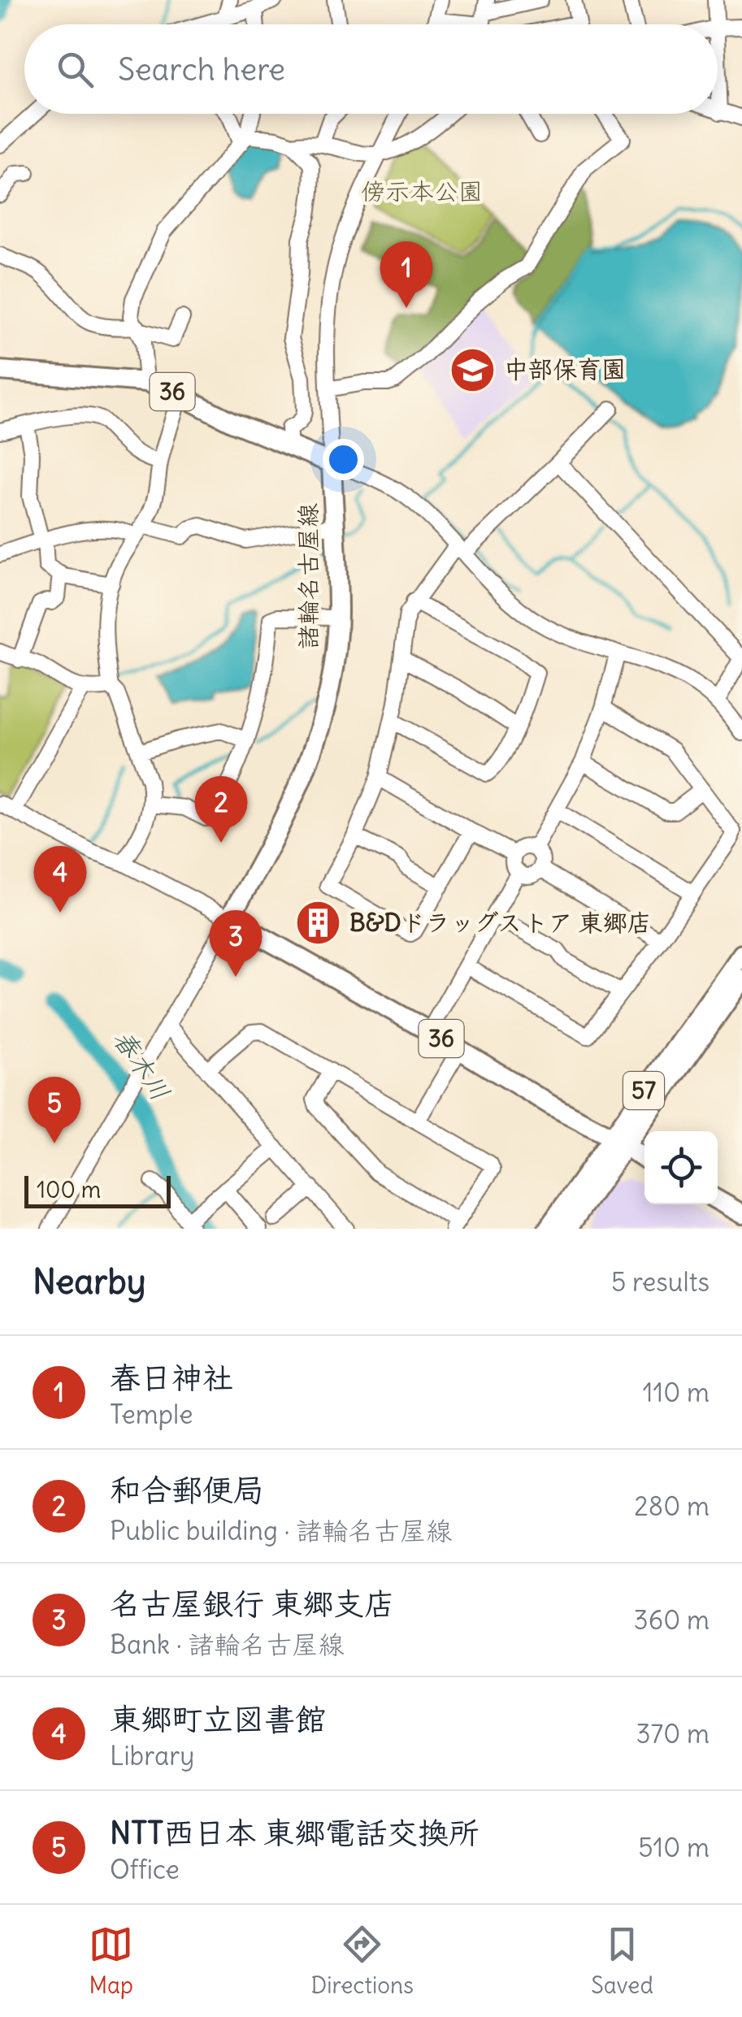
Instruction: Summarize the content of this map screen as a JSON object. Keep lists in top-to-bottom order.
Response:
{
  "streets": {
    "main road": ["36", "諸輪名古屋線", "57"]
  },
  "crossings": [
    ["36", "諸輪名古屋線"],
    ["36", "57"]
  ],
  "water": ["春木川"],
  "parks": ["傍示本公園"],
  "places": {
    "school or university": ["中部保育園"],
    "building": ["B&Dドラッグストア 東郷店"]
  },
  "scale_bar": "100 m",
  "page": {
    "search": "Search here",
    "pins": [
      "1",
      "2",
      "4",
      "3",
      "5"
    ],
    "scale": "100 m",
    "heading": ["Nearby", "5 results"],
    "list": [
      {
        "mark": "1",
        "name": "春日神社",
        "note": "Temple",
        "value": "110 m"
      },
      {
        "mark": "2",
        "name": "和合郵便局",
        "note": "Public building · 諸輪名古屋線",
        "value": "280 m"
      },
      {
        "mark": "3",
        "name": "名古屋銀行 東郷支店",
        "note": "Bank · 諸輪名古屋線",
        "value": "360 m"
      },
      {
        "mark": "4",
        "name": "東郷町立図書館",
        "note": "Library",
        "value": "370 m"
      },
      {
        "mark": "5",
        "name": "NTT西日本 東郷電話交換所",
        "note": "Office",
        "value": "510 m"
      }
    ],
    "nav": ["Map", "Directions", "Saved"]
  }
}
